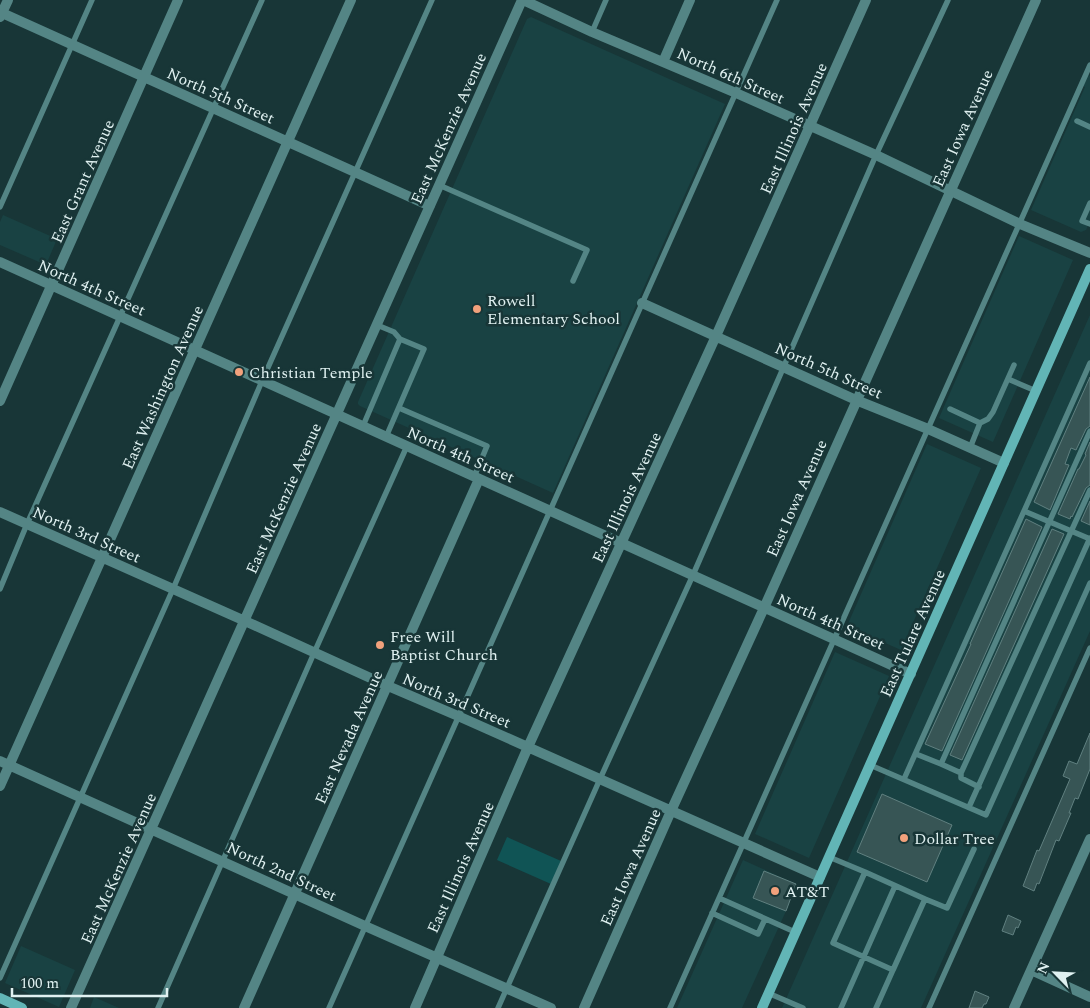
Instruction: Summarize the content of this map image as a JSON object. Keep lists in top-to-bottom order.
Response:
{
  "streets": {
    "main road": ["East Tulare Avenue"],
    "street": [
      "North 6th Street",
      "North 5th Street",
      "East McKenzie Avenue",
      "East Illinois Avenue",
      "East Iowa Avenue",
      "East Grant Avenue",
      "North 4th Street",
      "East Washington Avenue",
      "North 3rd Street",
      "East Nevada Avenue",
      "North 2nd Street"
    ]
  },
  "crossings": [
    ["North 6th Street", "East McKenzie Avenue"],
    ["North 6th Street", "East Illinois Avenue"],
    ["North 6th Street", "East Iowa Avenue"],
    ["North 5th Street", "East McKenzie Avenue"],
    ["North 5th Street", "East Illinois Avenue"],
    ["North 5th Street", "East Iowa Avenue"],
    ["North 5th Street", "East Grant Avenue"],
    ["North 5th Street", "East Washington Avenue"],
    ["North 5th Street", "East Tulare Avenue"],
    ["East McKenzie Avenue", "North 4th Street"],
    ["East McKenzie Avenue", "North 3rd Street"],
    ["East McKenzie Avenue", "North 2nd Street"],
    ["East Illinois Avenue", "North 4th Street"],
    ["East Illinois Avenue", "North 3rd Street"],
    ["East Illinois Avenue", "North 2nd Street"],
    ["East Iowa Avenue", "North 4th Street"],
    ["East Iowa Avenue", "North 3rd Street"],
    ["East Grant Avenue", "North 4th Street"],
    ["North 4th Street", "East Washington Avenue"],
    ["North 4th Street", "East Tulare Avenue"],
    ["North 4th Street", "East Nevada Avenue"],
    ["East Washington Avenue", "North 3rd Street"],
    ["East Washington Avenue", "North 2nd Street"],
    ["North 3rd Street", "East Tulare Avenue"],
    ["North 3rd Street", "East Nevada Avenue"],
    ["East Nevada Avenue", "North 2nd Street"]
  ],
  "places": [
    "Rowell Elementary School",
    "Christian Temple",
    "Free Will Baptist Church",
    "Dollar Tree",
    "AT&T"
  ],
  "scale_bar": "100 m",
  "north": "top left"
}
